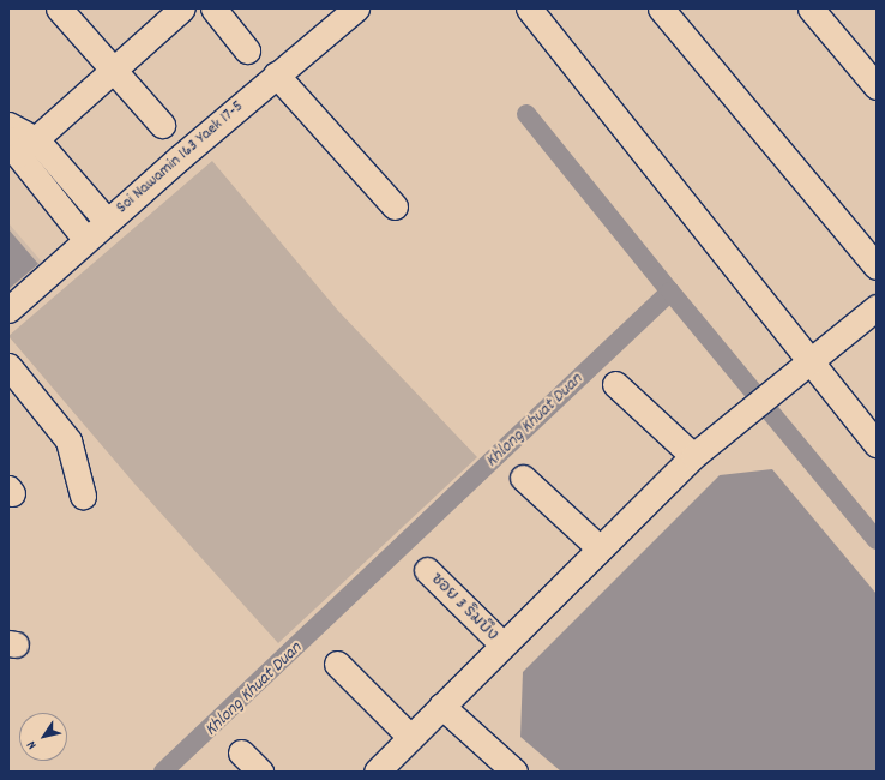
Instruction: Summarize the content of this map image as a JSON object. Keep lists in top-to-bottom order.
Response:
{
  "streets": {
    "street": ["Soi Nawamin 163 Yaek 17-5", "ซอย 3 ริมบึง"]
  },
  "water": ["Khlong Khuat Duan"],
  "north": "bottom left"
}
